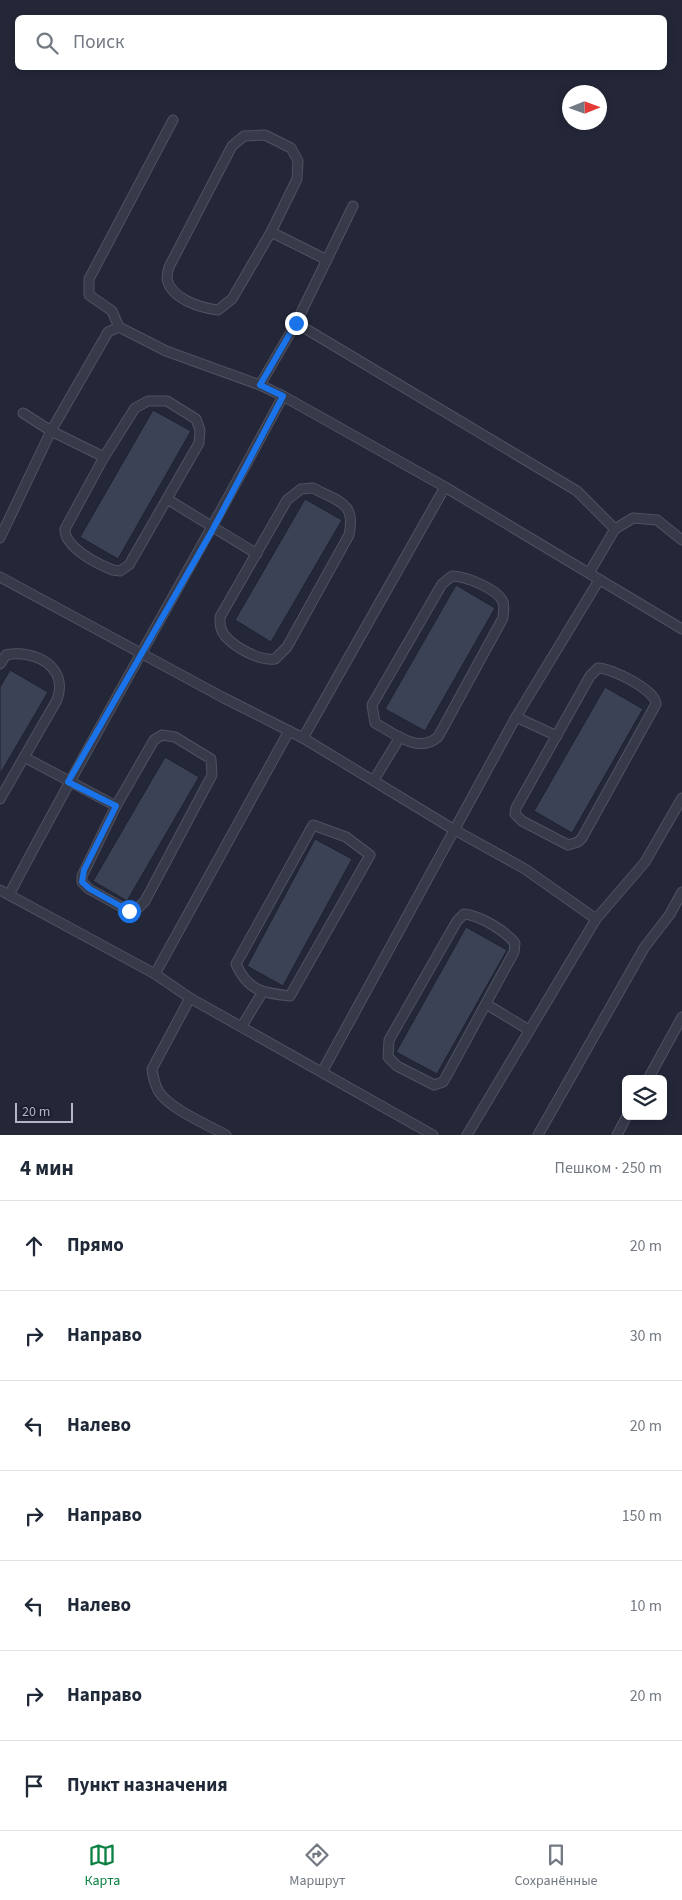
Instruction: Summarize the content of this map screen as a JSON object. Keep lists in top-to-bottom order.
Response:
{
  "scale_bar": "20 m",
  "north": "right",
  "page": {
    "search": "Поиск",
    "scale": "20 m",
    "heading": ["4 мин", "Пешком · 250 m"],
    "list": [
      ["Прямо", "20 m"],
      ["Направо", "30 m"],
      ["Налево", "20 m"],
      ["Направо", "150 m"],
      ["Налево", "10 m"],
      ["Направо", "20 m"],
      "Пункт назначения"
    ],
    "nav": ["Карта", "Маршрут", "Сохранённые"]
  }
}
